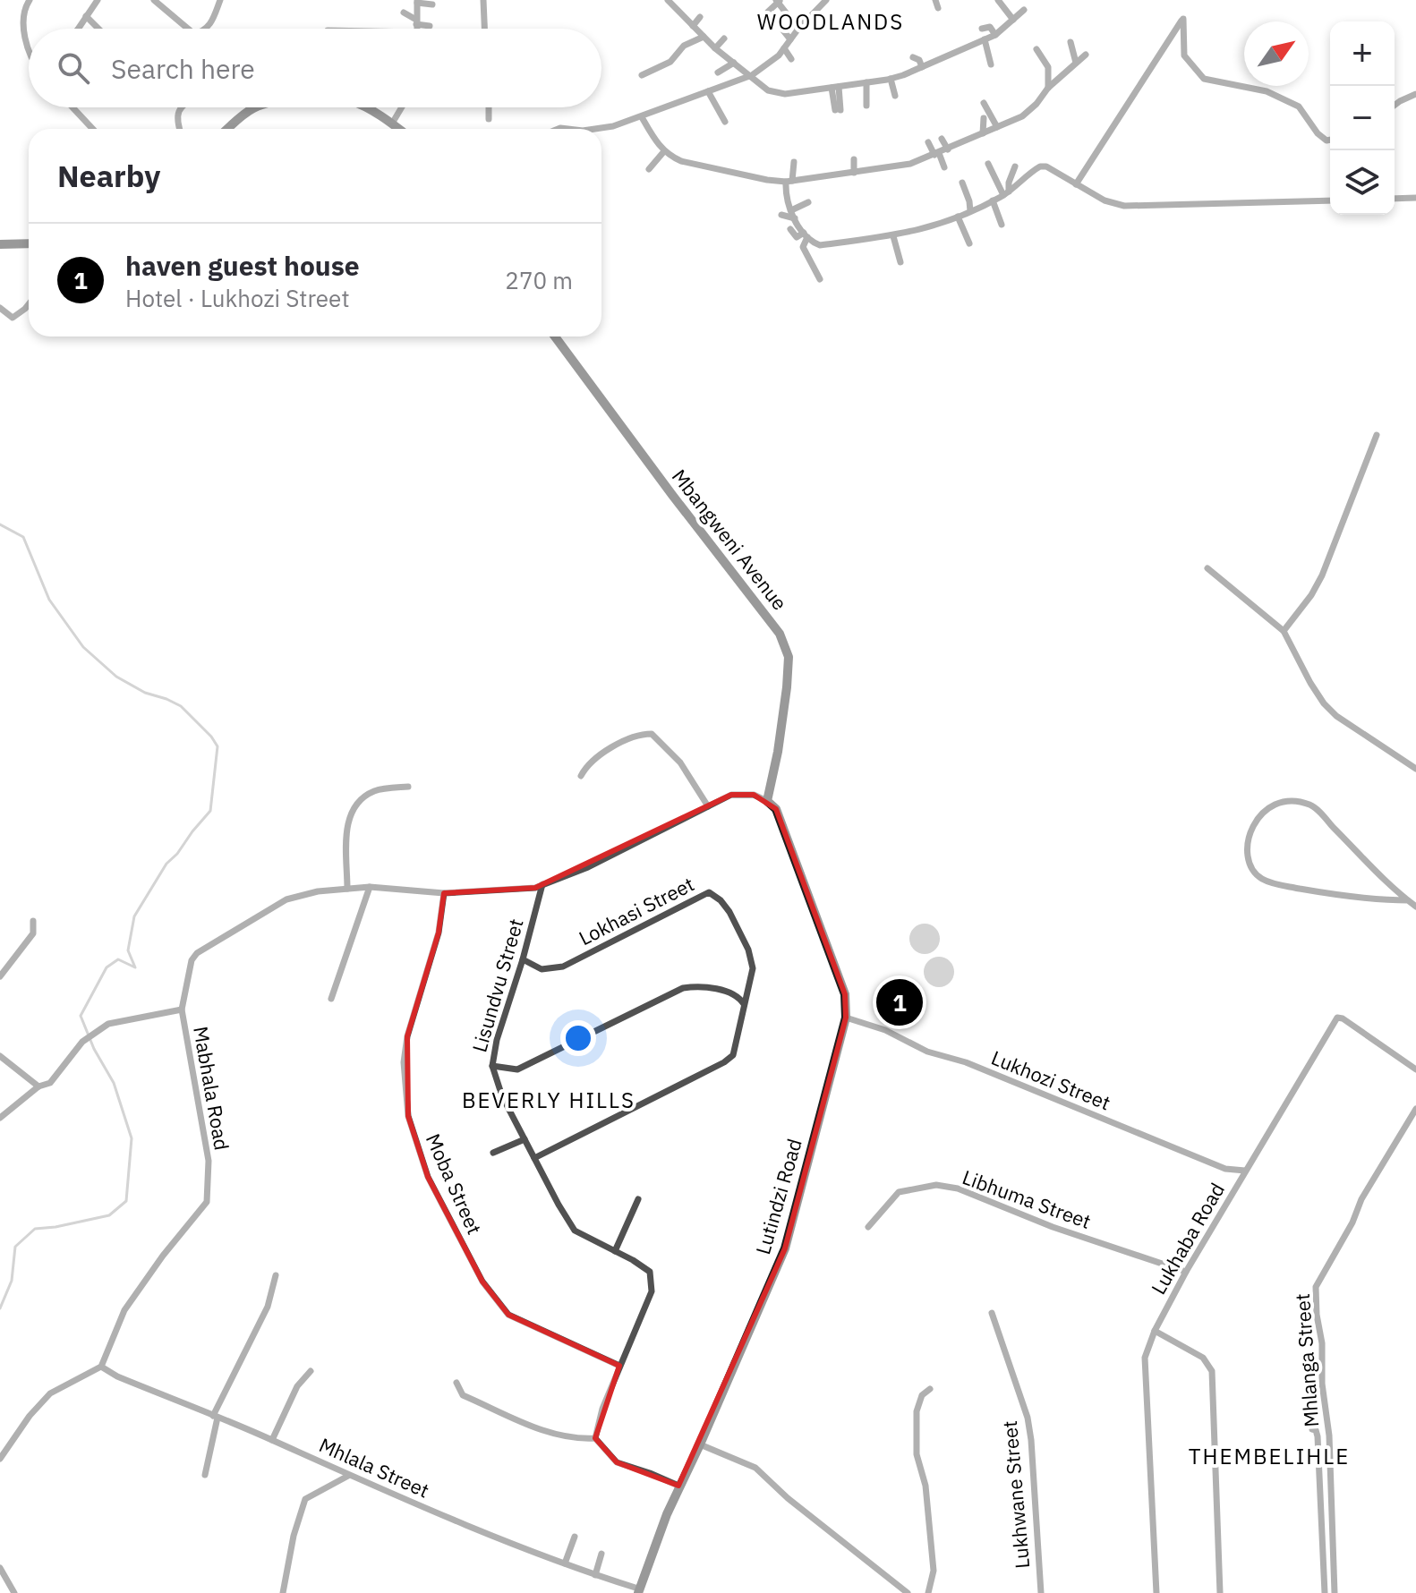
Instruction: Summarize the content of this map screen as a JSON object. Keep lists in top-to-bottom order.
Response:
{
  "streets": {
    "street": [
      "Mbangweni Avenue",
      "Lokhasi Street",
      "Lisundvu Street",
      "Lukhozi Street",
      "Mabhala Road",
      "Moba Street",
      "Lutindzi Road",
      "Libhuma Street",
      "Lukhaba Road",
      "Mhlanga Street",
      "Mhlala Street",
      "Lukhwane Street"
    ]
  },
  "crossings": [
    ["Mbangweni Avenue", "Mabhala Road"],
    ["Mbangweni Avenue", "Lutindzi Road"],
    ["Lokhasi Street", "Lisundvu Street"],
    ["Lisundvu Street", "Mabhala Road"],
    ["Lisundvu Street", "Moba Street"],
    ["Lukhozi Street", "Lutindzi Road"],
    ["Lukhozi Street", "Lukhaba Road"],
    ["Mabhala Road", "Moba Street"],
    ["Mabhala Road", "Lutindzi Road"],
    ["Mabhala Road", "Mhlala Street"],
    ["Lutindzi Road", "Mhlala Street"],
    ["Libhuma Street", "Lukhaba Road"]
  ],
  "districts": ["WOODLANDS", "BEVERLY HILLS", "THEMBELIHLE"],
  "north": "top right",
  "page": {
    "map_buttons": ["+", "−"],
    "search": "Search here",
    "heading": "Nearby",
    "list": [
      {
        "mark": "1",
        "name": "haven guest house",
        "note": "Hotel · Lukhozi Street",
        "value": "270 m"
      }
    ],
    "pins": "1"
  }
}
